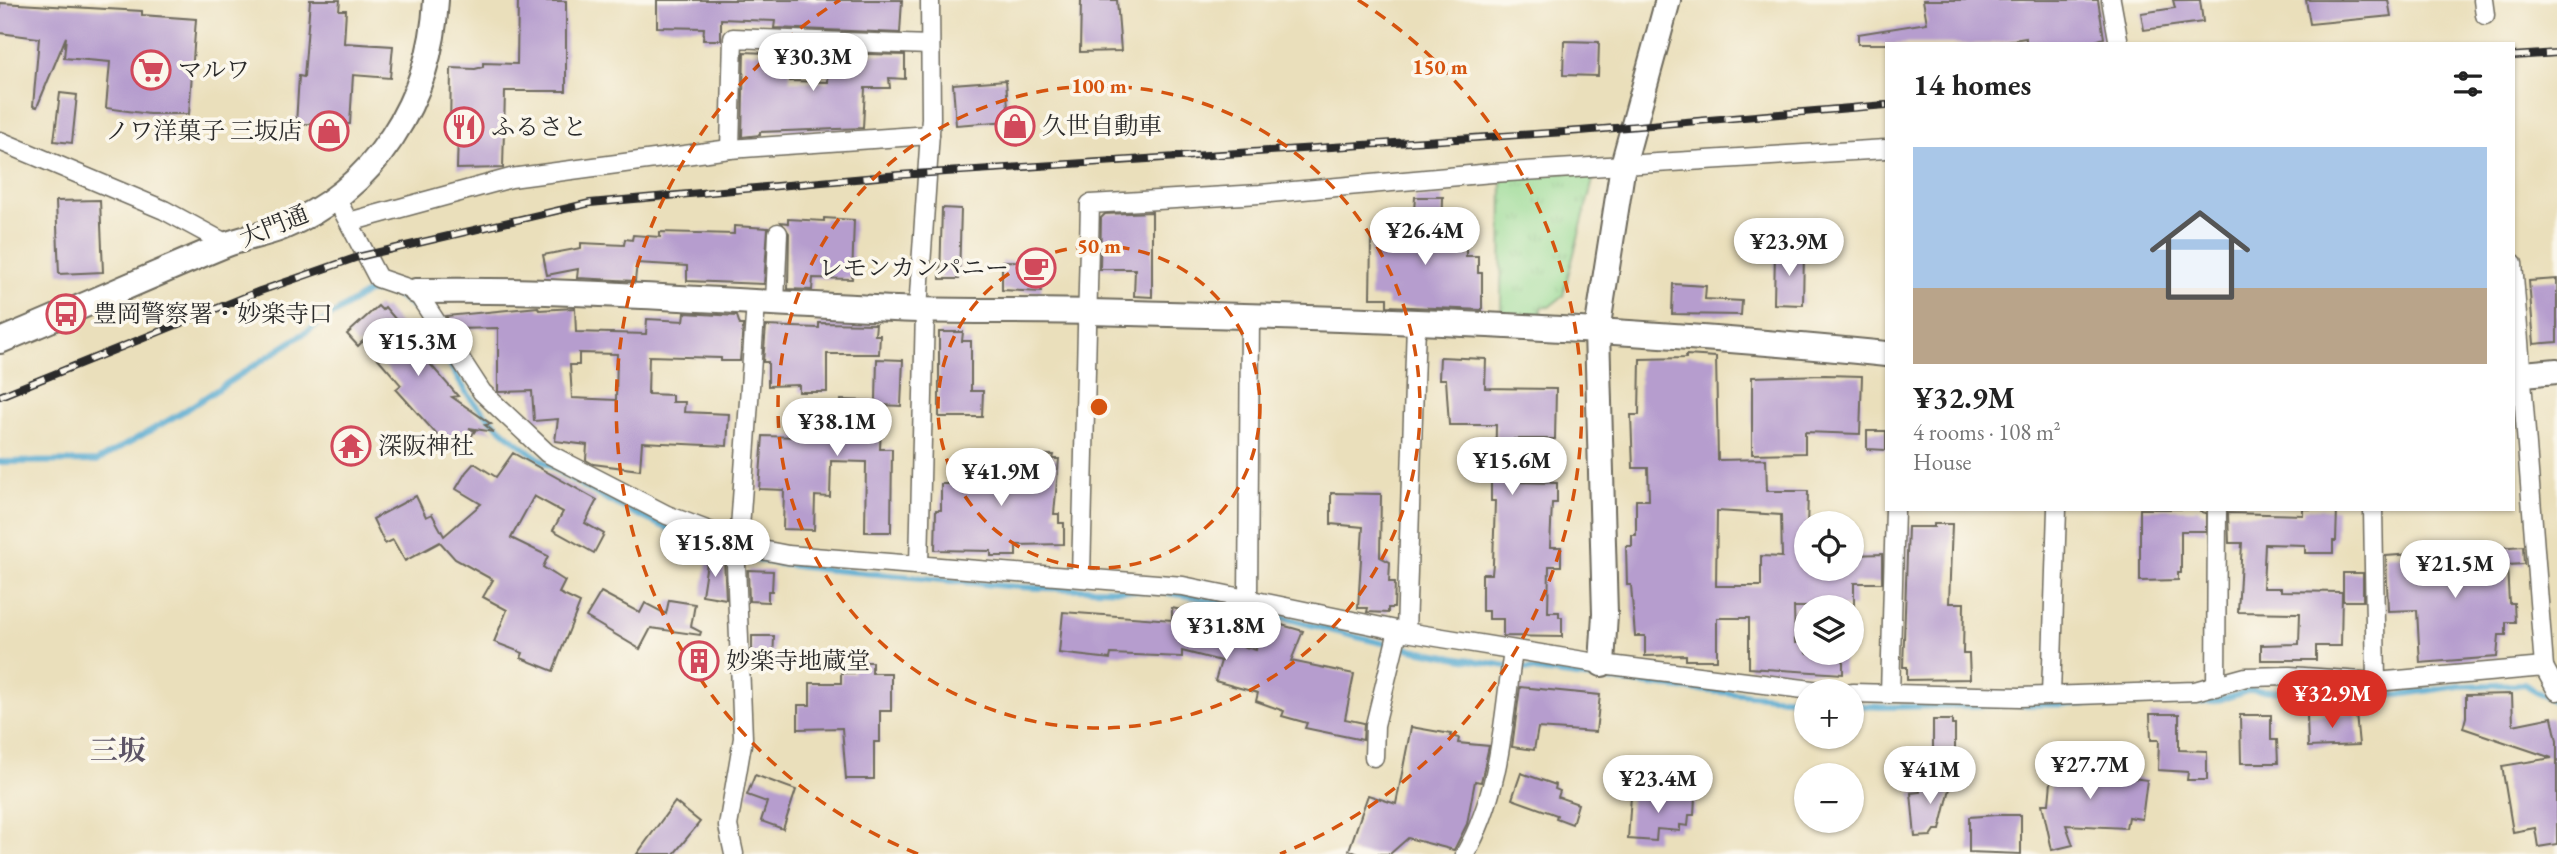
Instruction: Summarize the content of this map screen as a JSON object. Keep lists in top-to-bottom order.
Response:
{
  "streets": {
    "street": ["大門通"]
  },
  "districts": ["三坂"],
  "places": {
    "supermarket": ["マルワ"],
    "shop": ["久世自動車", "ノワ洋菓子 三坂店"],
    "restaurant": ["ふるさと"],
    "cafe": ["レモンカンパニー"],
    "bus stop": ["豊岡警察署・妙楽寺口"],
    "temple": ["深阪神社"],
    "building": ["妙楽寺地蔵堂"]
  },
  "page": {
    "price": [
      "¥30.3M",
      "¥26.4M",
      "¥23.9M",
      "¥15.3M",
      "¥38.1M",
      "¥15.6M",
      "¥41.9M",
      "¥15.8M",
      "¥21.5M",
      "¥31.8M",
      "¥32.9M",
      "¥27.7M",
      "¥41M",
      "¥23.4M"
    ],
    "heading": "14 homes",
    "list": [
      {
        "name": "¥32.9M",
        "note": "4 rooms · 108 m² · House"
      }
    ],
    "map_buttons": ["+", "−"]
  },
  "rings": ["150 m", "100 m", "50 m"]
}
